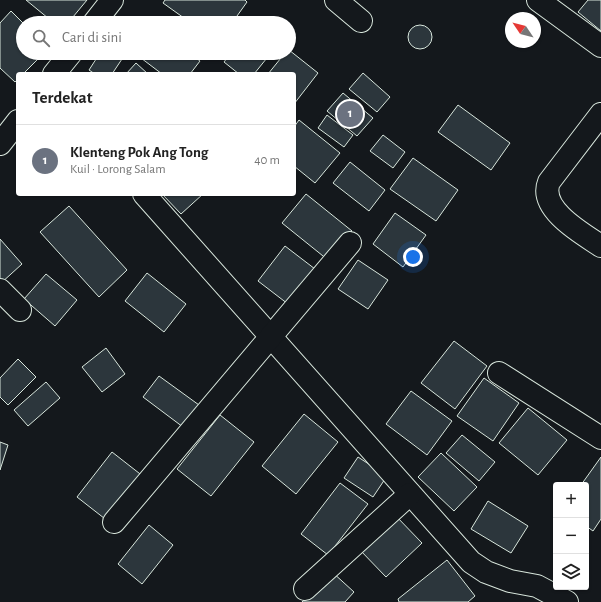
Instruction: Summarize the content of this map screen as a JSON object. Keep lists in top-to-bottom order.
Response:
{
  "north": "top left",
  "page": {
    "search": "Cari di sini",
    "heading": "Terdekat",
    "pins": "1",
    "list": [
      {
        "mark": "1",
        "name": "Klenteng Pok Ang Tong",
        "note": "Kuil · Lorong Salam",
        "value": "40 m"
      }
    ],
    "map_buttons": ["+", "−"]
  }
}
